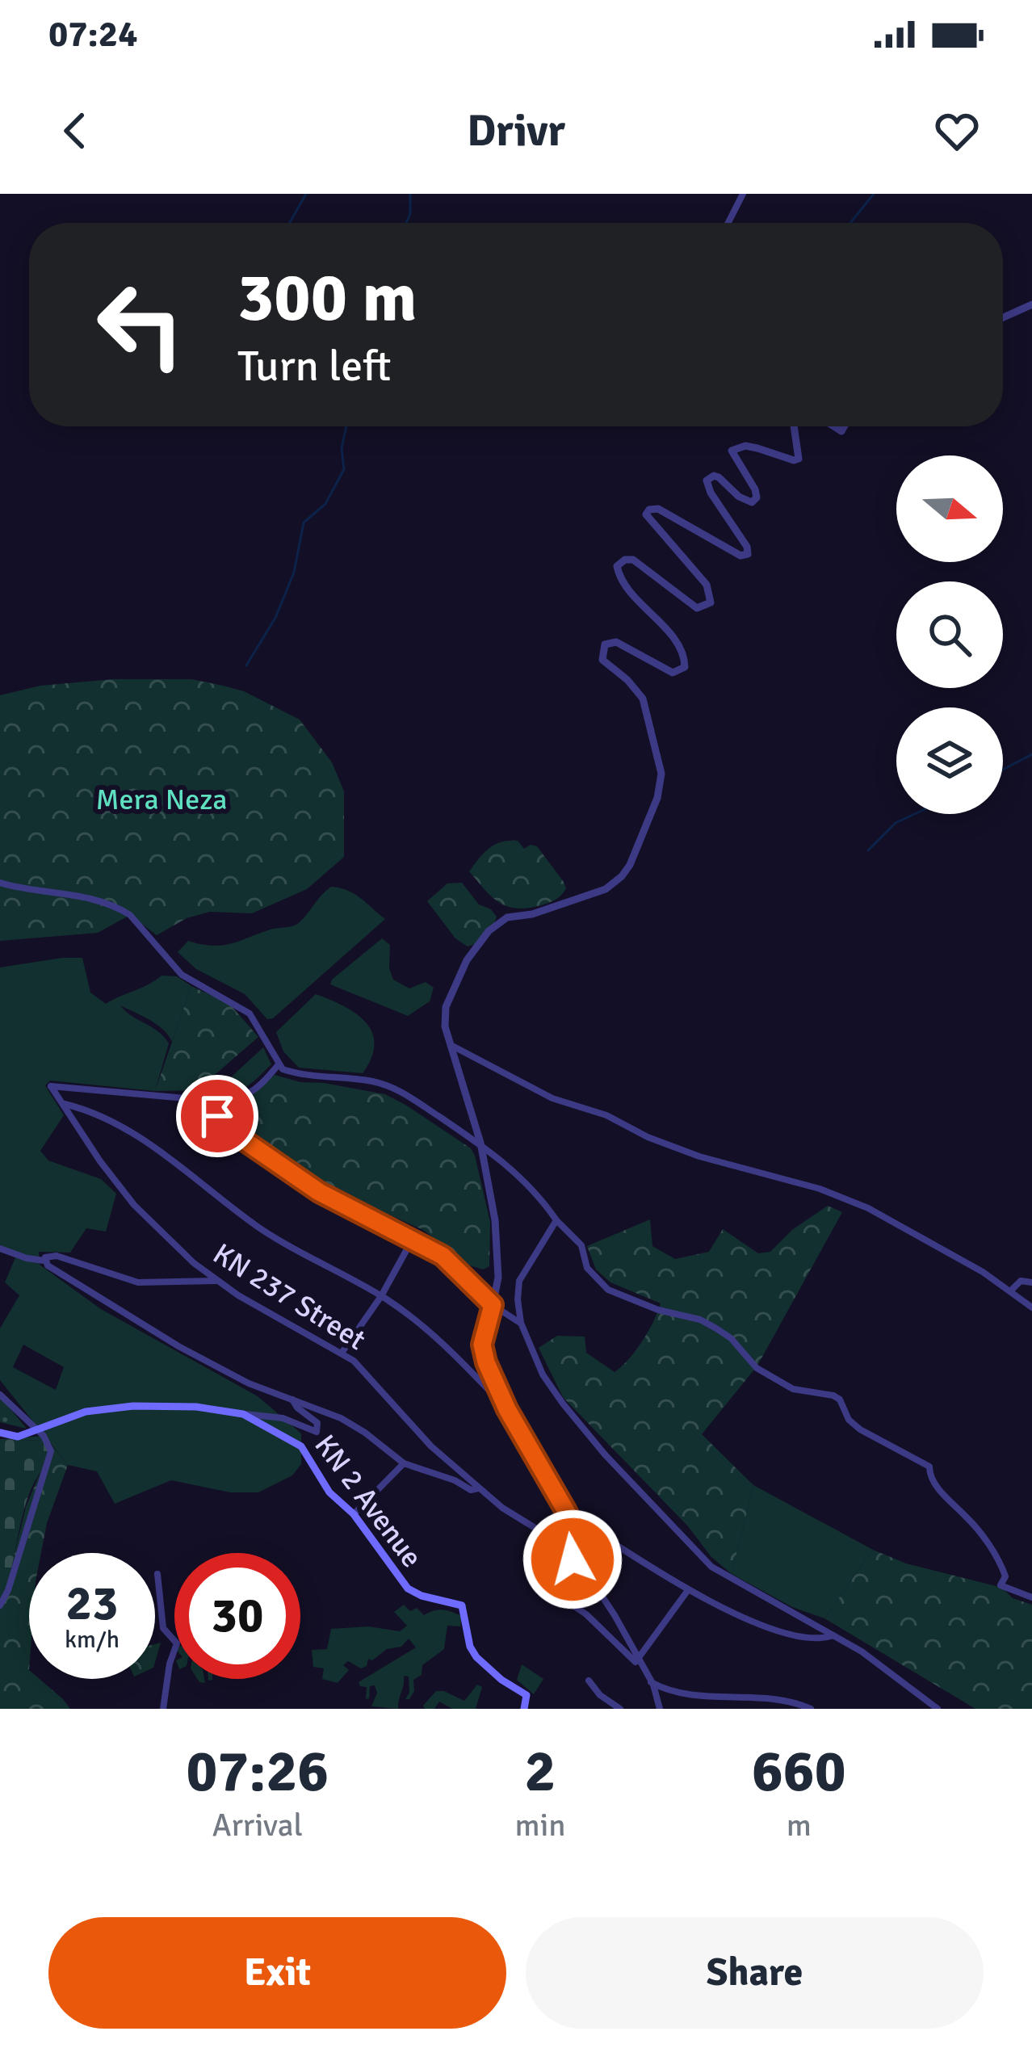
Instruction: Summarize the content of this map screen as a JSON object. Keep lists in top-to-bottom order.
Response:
{
  "streets": {
    "main road": ["KN 2 Avenue"],
    "street": ["KN 237 Street"]
  },
  "parks": ["Mera Neza"],
  "north": "right",
  "page": {
    "status": "07:24",
    "header": "Drivr",
    "turn": ["300 m", "Turn left"],
    "speed": "23 km/h",
    "limit": "30",
    "eta": [
      "07:26",
      "Arrival",
      "2",
      "min",
      "660",
      "m"
    ],
    "buttons": ["Exit", "Share"]
  }
}
